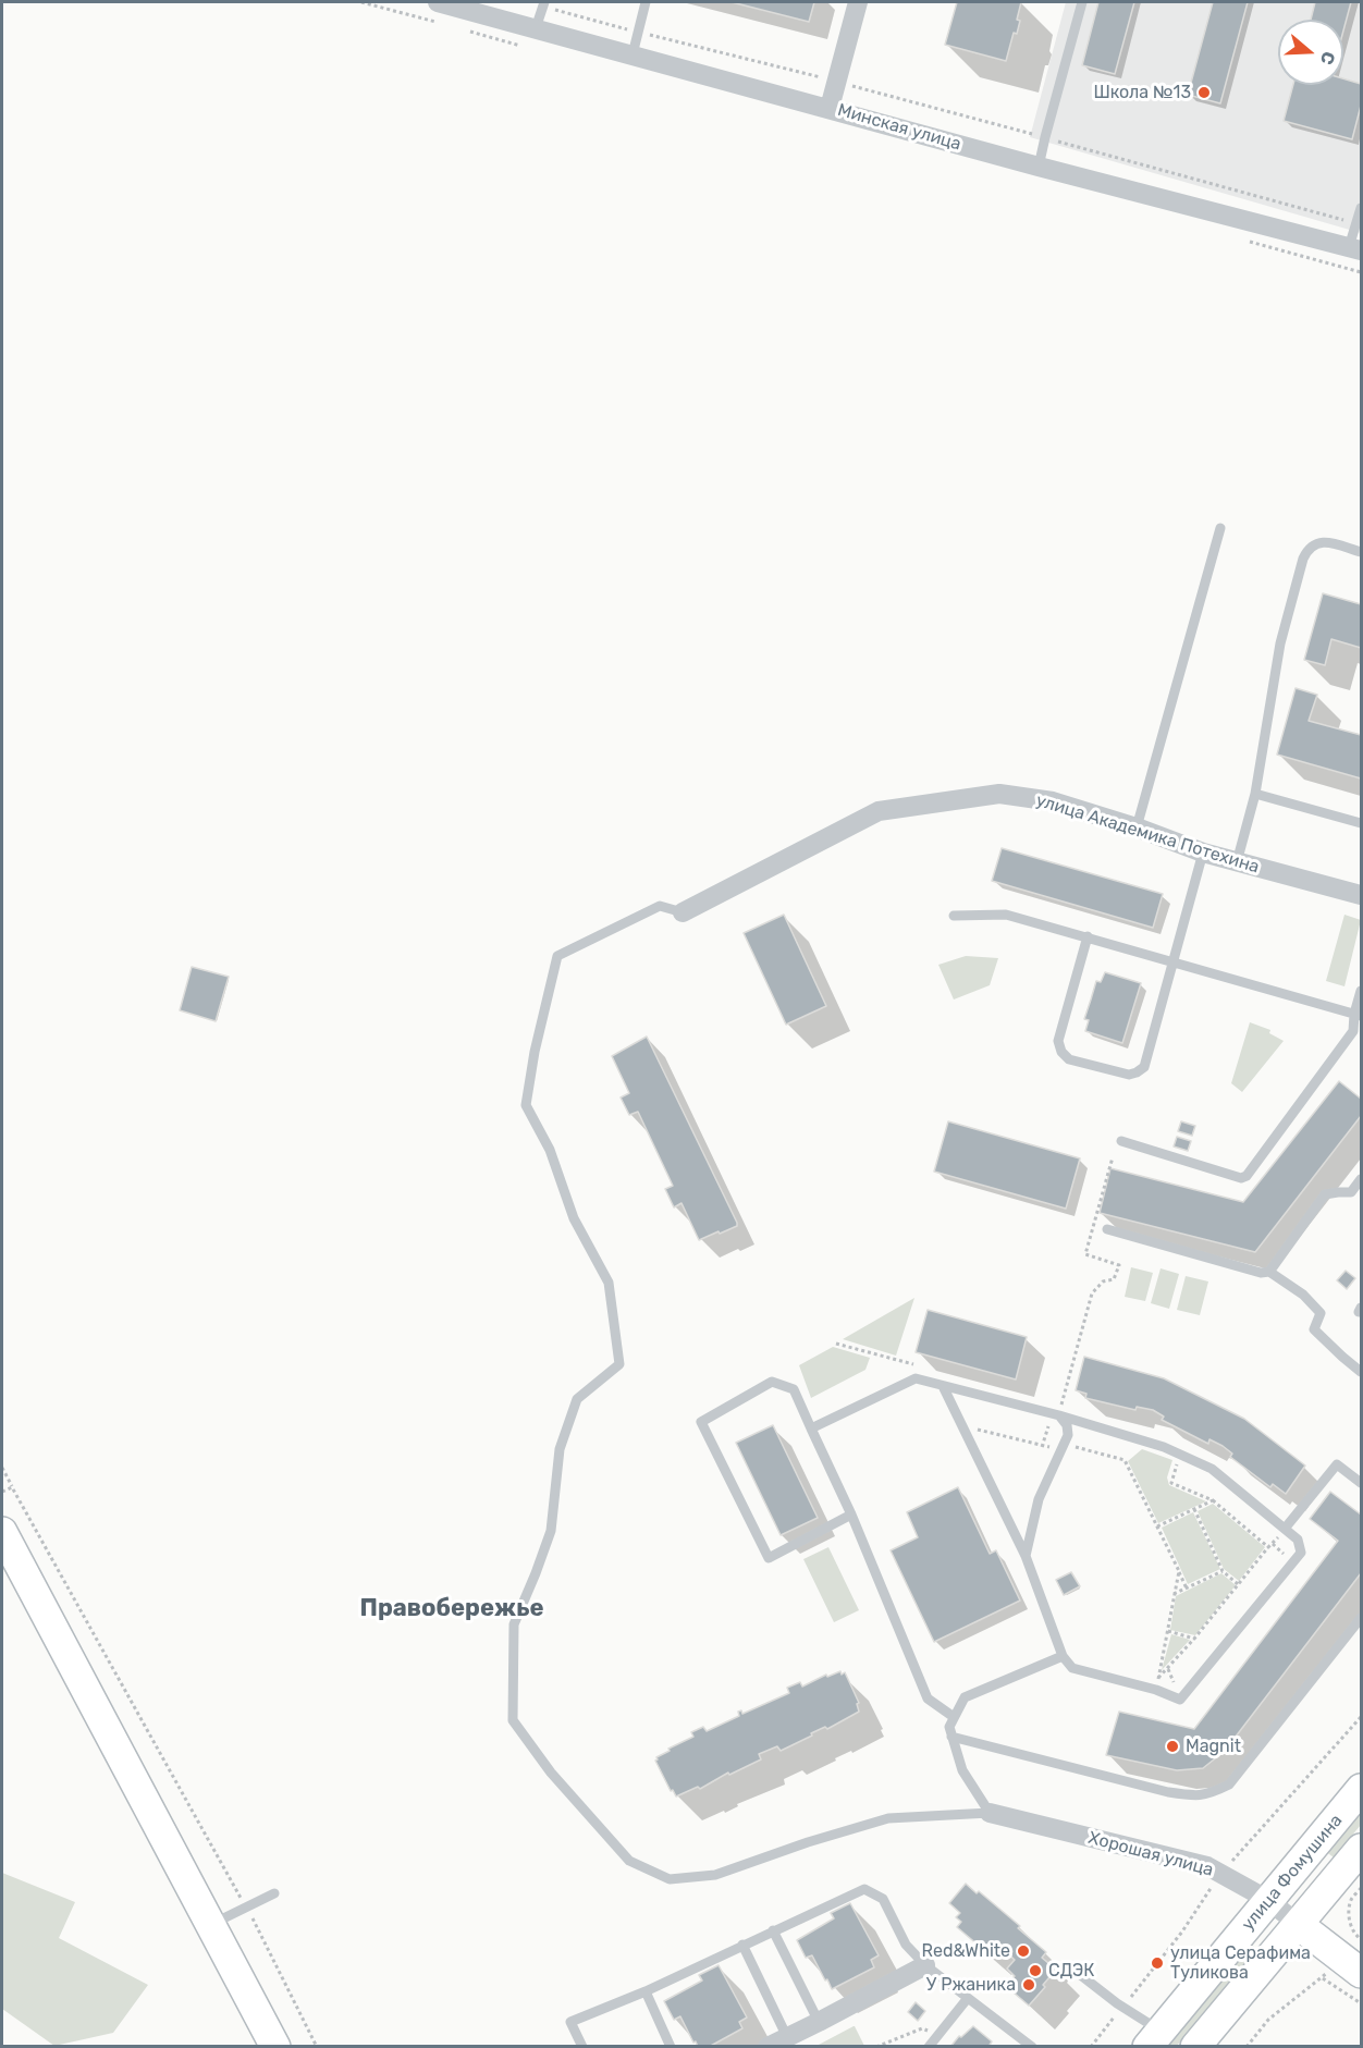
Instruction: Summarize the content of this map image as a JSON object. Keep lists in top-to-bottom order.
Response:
{
  "streets": {
    "street": [
      "Минская улица",
      "улица Академика Потехина",
      "Хорошая улица",
      "улица Фомушина"
    ]
  },
  "crossings": [
    ["Хорошая улица", "улица Фомушина"]
  ],
  "districts": ["Правобережье"],
  "places": [
    "Школа №13",
    "Magnit",
    "Red&White",
    "улица Серафима Туликова",
    "СДЭК",
    "У Ржаника"
  ],
  "north": "right"
}
